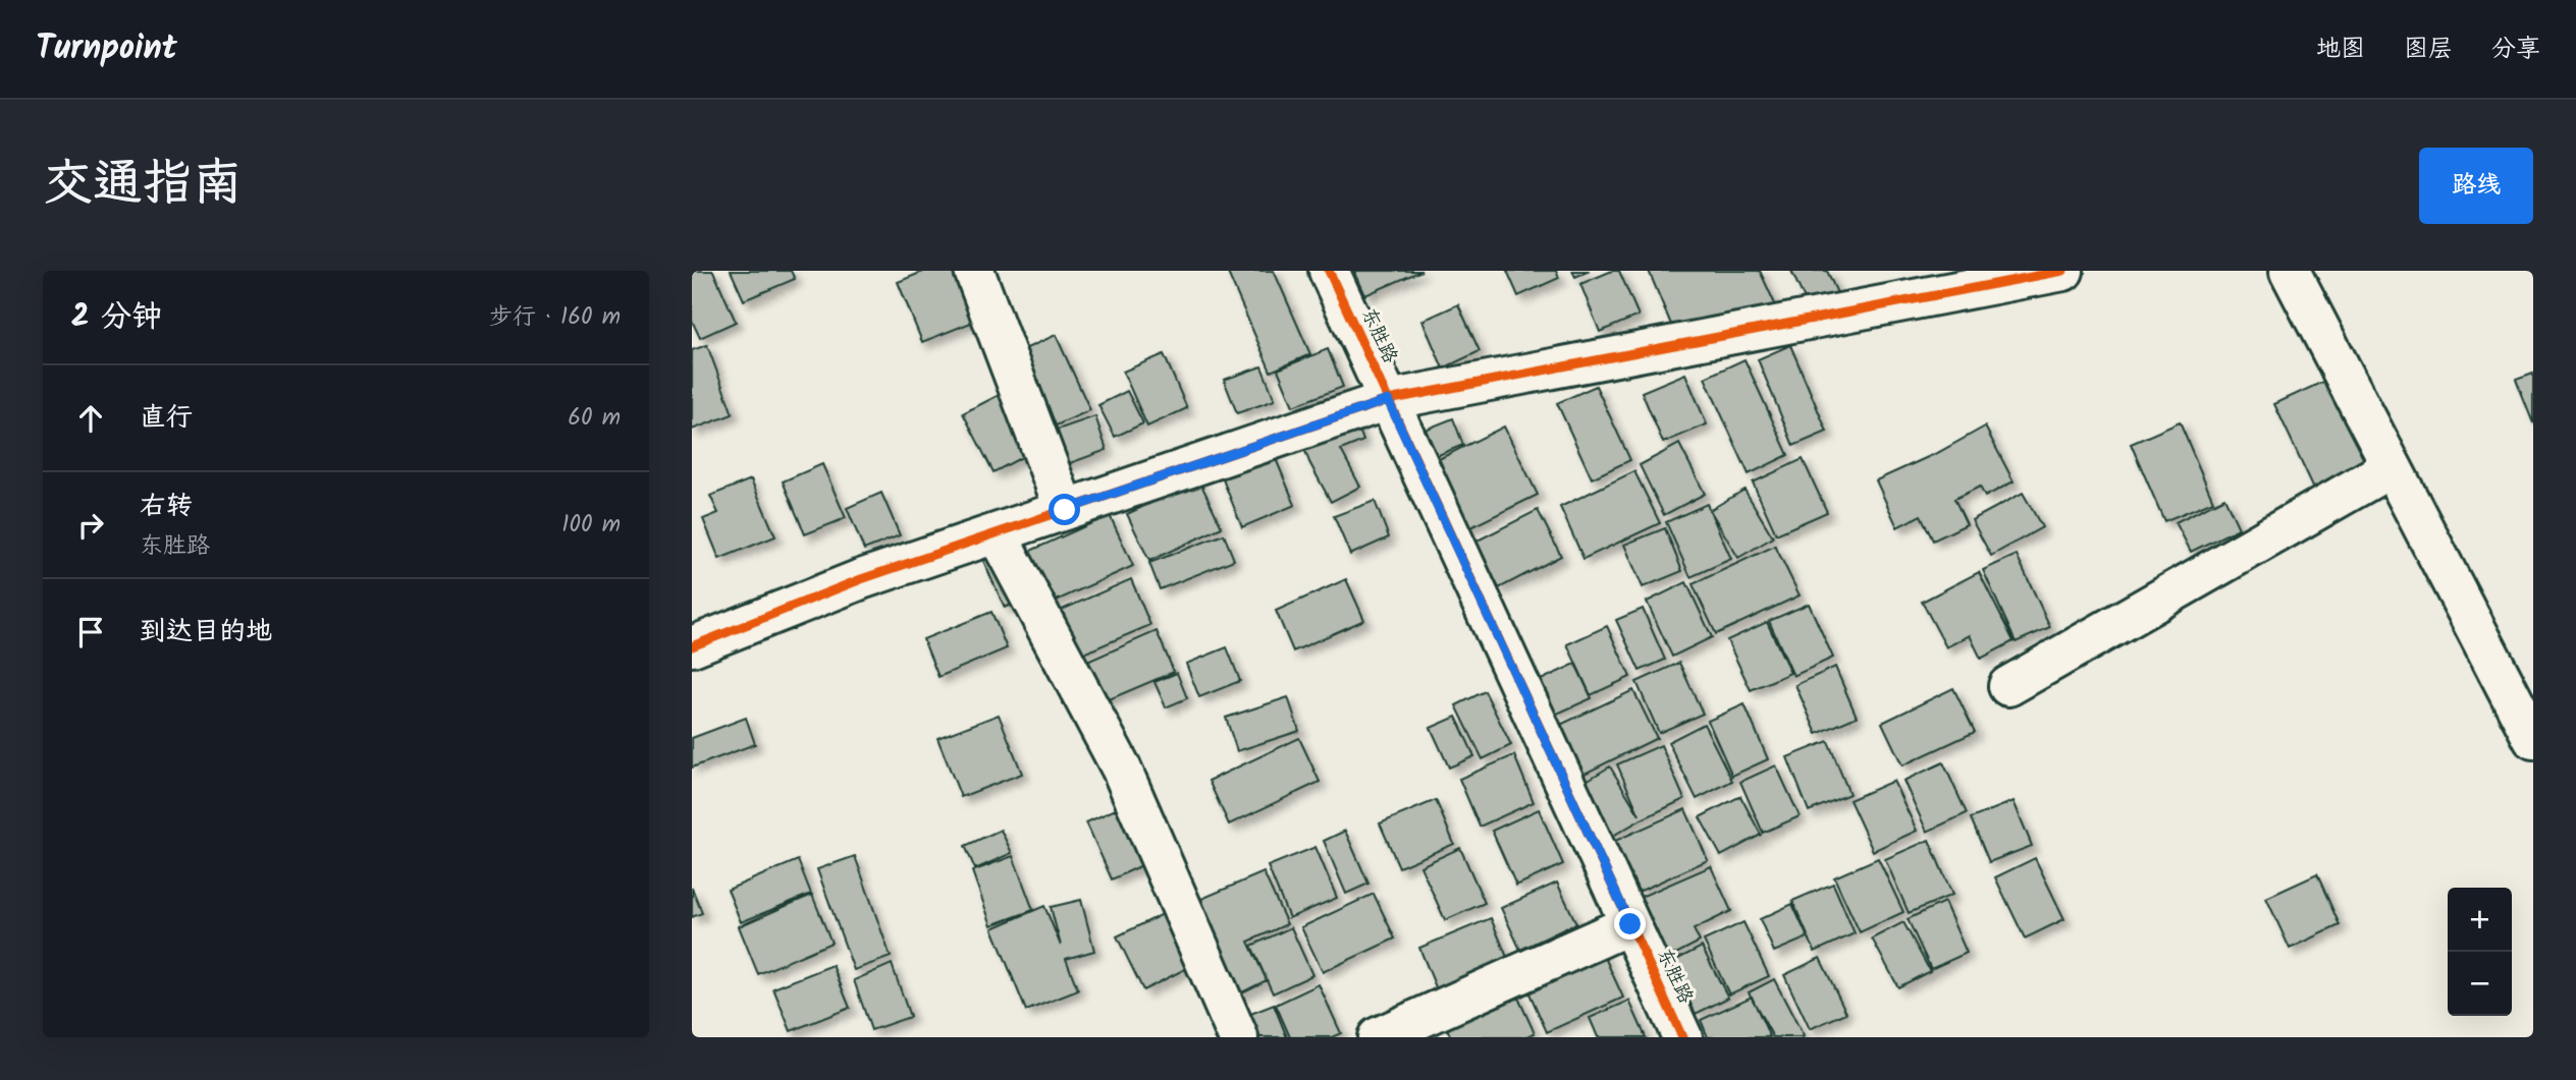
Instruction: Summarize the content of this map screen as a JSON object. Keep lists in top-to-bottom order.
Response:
{
  "streets": {
    "street": ["东胜路"]
  },
  "page": {
    "header": "Turnpoint",
    "nav": ["地图", "图层", "分享"],
    "title": "交通指南",
    "buttons": "路线",
    "heading": ["2 分钟", "步行 · 160 m"],
    "list": [
      ["直行", "60 m"],
      ["右转", "东胜路", "100 m"],
      "到达目的地"
    ],
    "map_buttons": ["+", "−"]
  }
}
